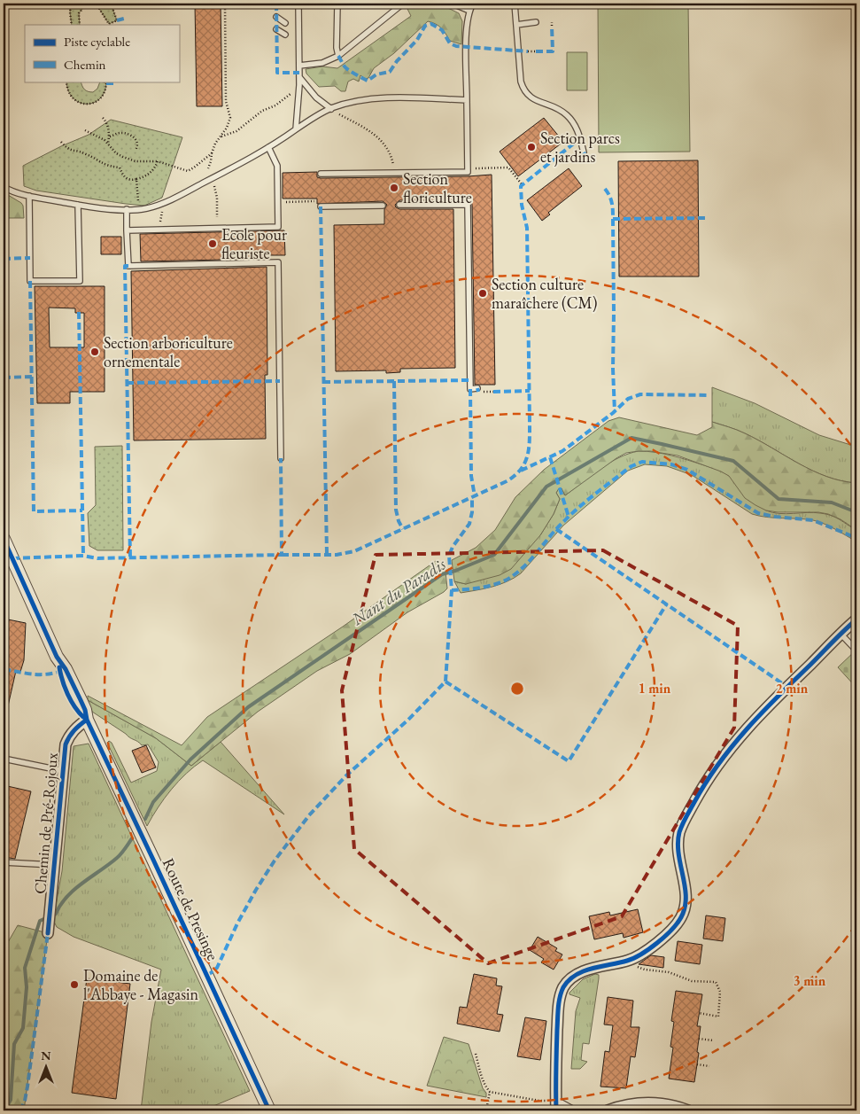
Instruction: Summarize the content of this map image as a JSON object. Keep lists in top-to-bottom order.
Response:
{
  "streets": {
    "street": ["Chemin de Pré-Rojoux", "Route de Presinge"]
  },
  "crossings": [
    ["Chemin de Pré-Rojoux", "Route de Presinge"]
  ],
  "water": ["Nant du Paradis"],
  "places": [
    "Section parcs et jardins",
    "Section floriculture",
    "Ecole pour fleuriste",
    "Section culture maraîchere (CM)",
    "Section arboriculture ornementale",
    "Domaine de l'Abbaye - Magasin"
  ],
  "legend": ["Piste cyclable", "Chemin"],
  "north": "top",
  "rings": ["1 min", "2 min", "3 min"]
}
